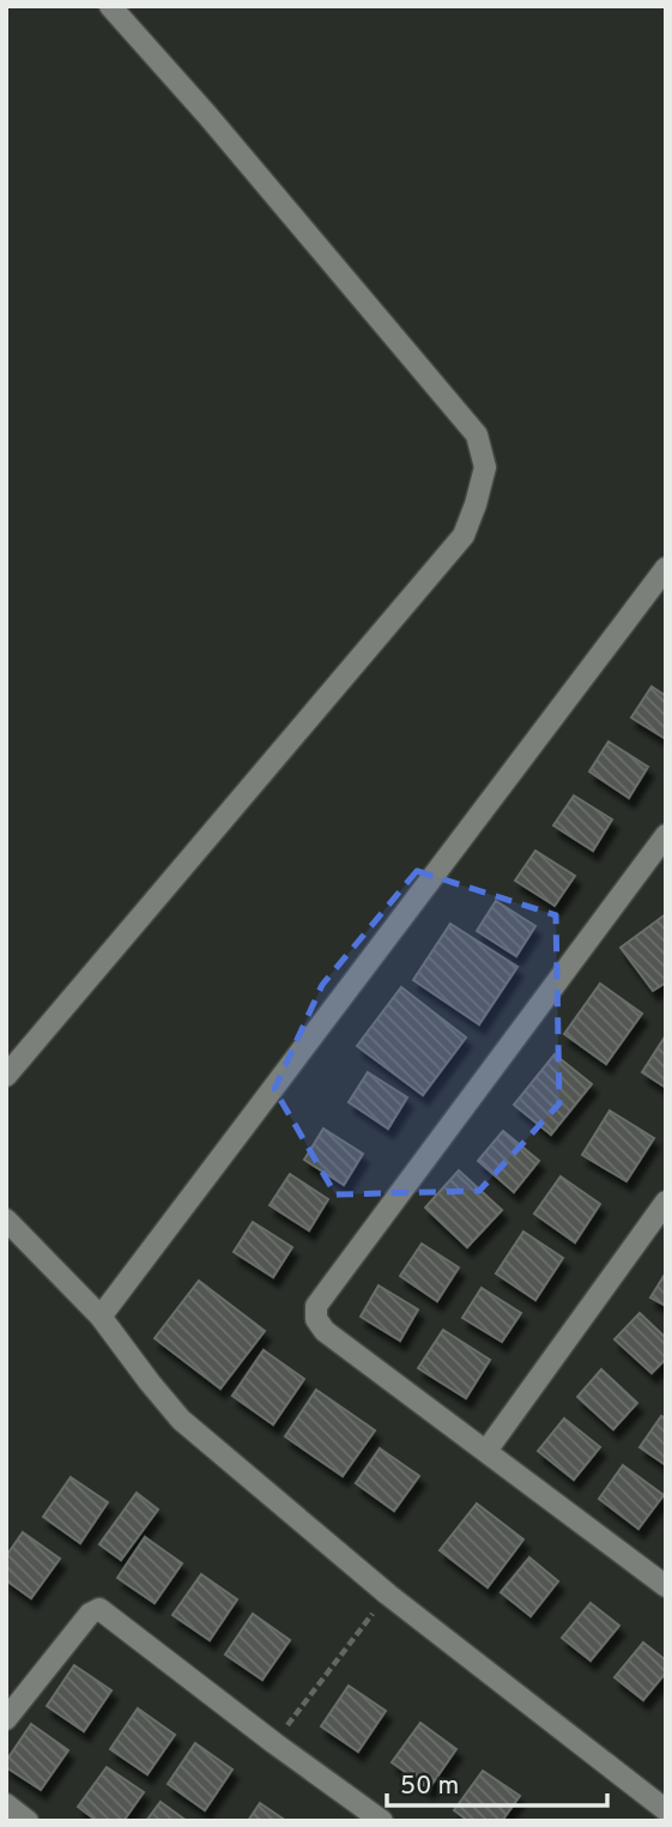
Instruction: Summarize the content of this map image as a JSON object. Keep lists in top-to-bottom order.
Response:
{
  "scale_bar": "50 m"
}
